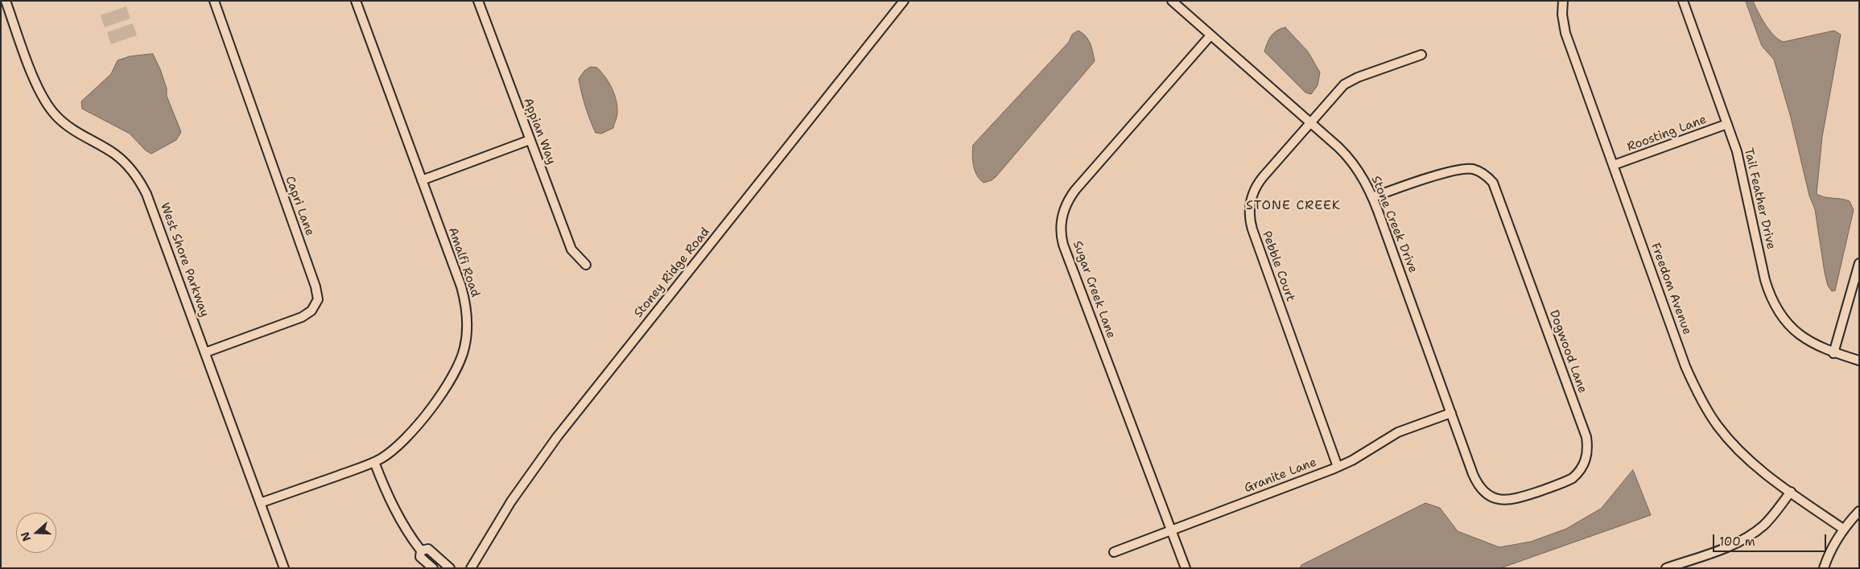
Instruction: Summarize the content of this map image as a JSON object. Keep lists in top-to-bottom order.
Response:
{
  "streets": {
    "street": [
      "Appian Way",
      "Roosting Lane",
      "Tail Feather Drive",
      "Capri Lane",
      "Stone Creek Drive",
      "West Shore Parkway",
      "Amalfi Road",
      "Pebble Court",
      "Stoney Ridge Road",
      "Freedom Avenue",
      "Sugar Creek Lane",
      "Dogwood Lane",
      "Granite Lane"
    ]
  },
  "crossings": [
    ["Roosting Lane", "Tail Feather Drive"],
    ["Roosting Lane", "Freedom Avenue"],
    ["Capri Lane", "West Shore Parkway"],
    ["Stone Creek Drive", "Pebble Court"],
    ["Stone Creek Drive", "Sugar Creek Lane"],
    ["Stone Creek Drive", "Dogwood Lane"],
    ["Stone Creek Drive", "Granite Lane"],
    ["West Shore Parkway", "Amalfi Road"],
    ["Pebble Court", "Granite Lane"],
    ["Sugar Creek Lane", "Granite Lane"],
    ["Dogwood Lane", "Granite Lane"]
  ],
  "districts": ["STONE CREEK"],
  "scale_bar": "100 m",
  "north": "left"
}
